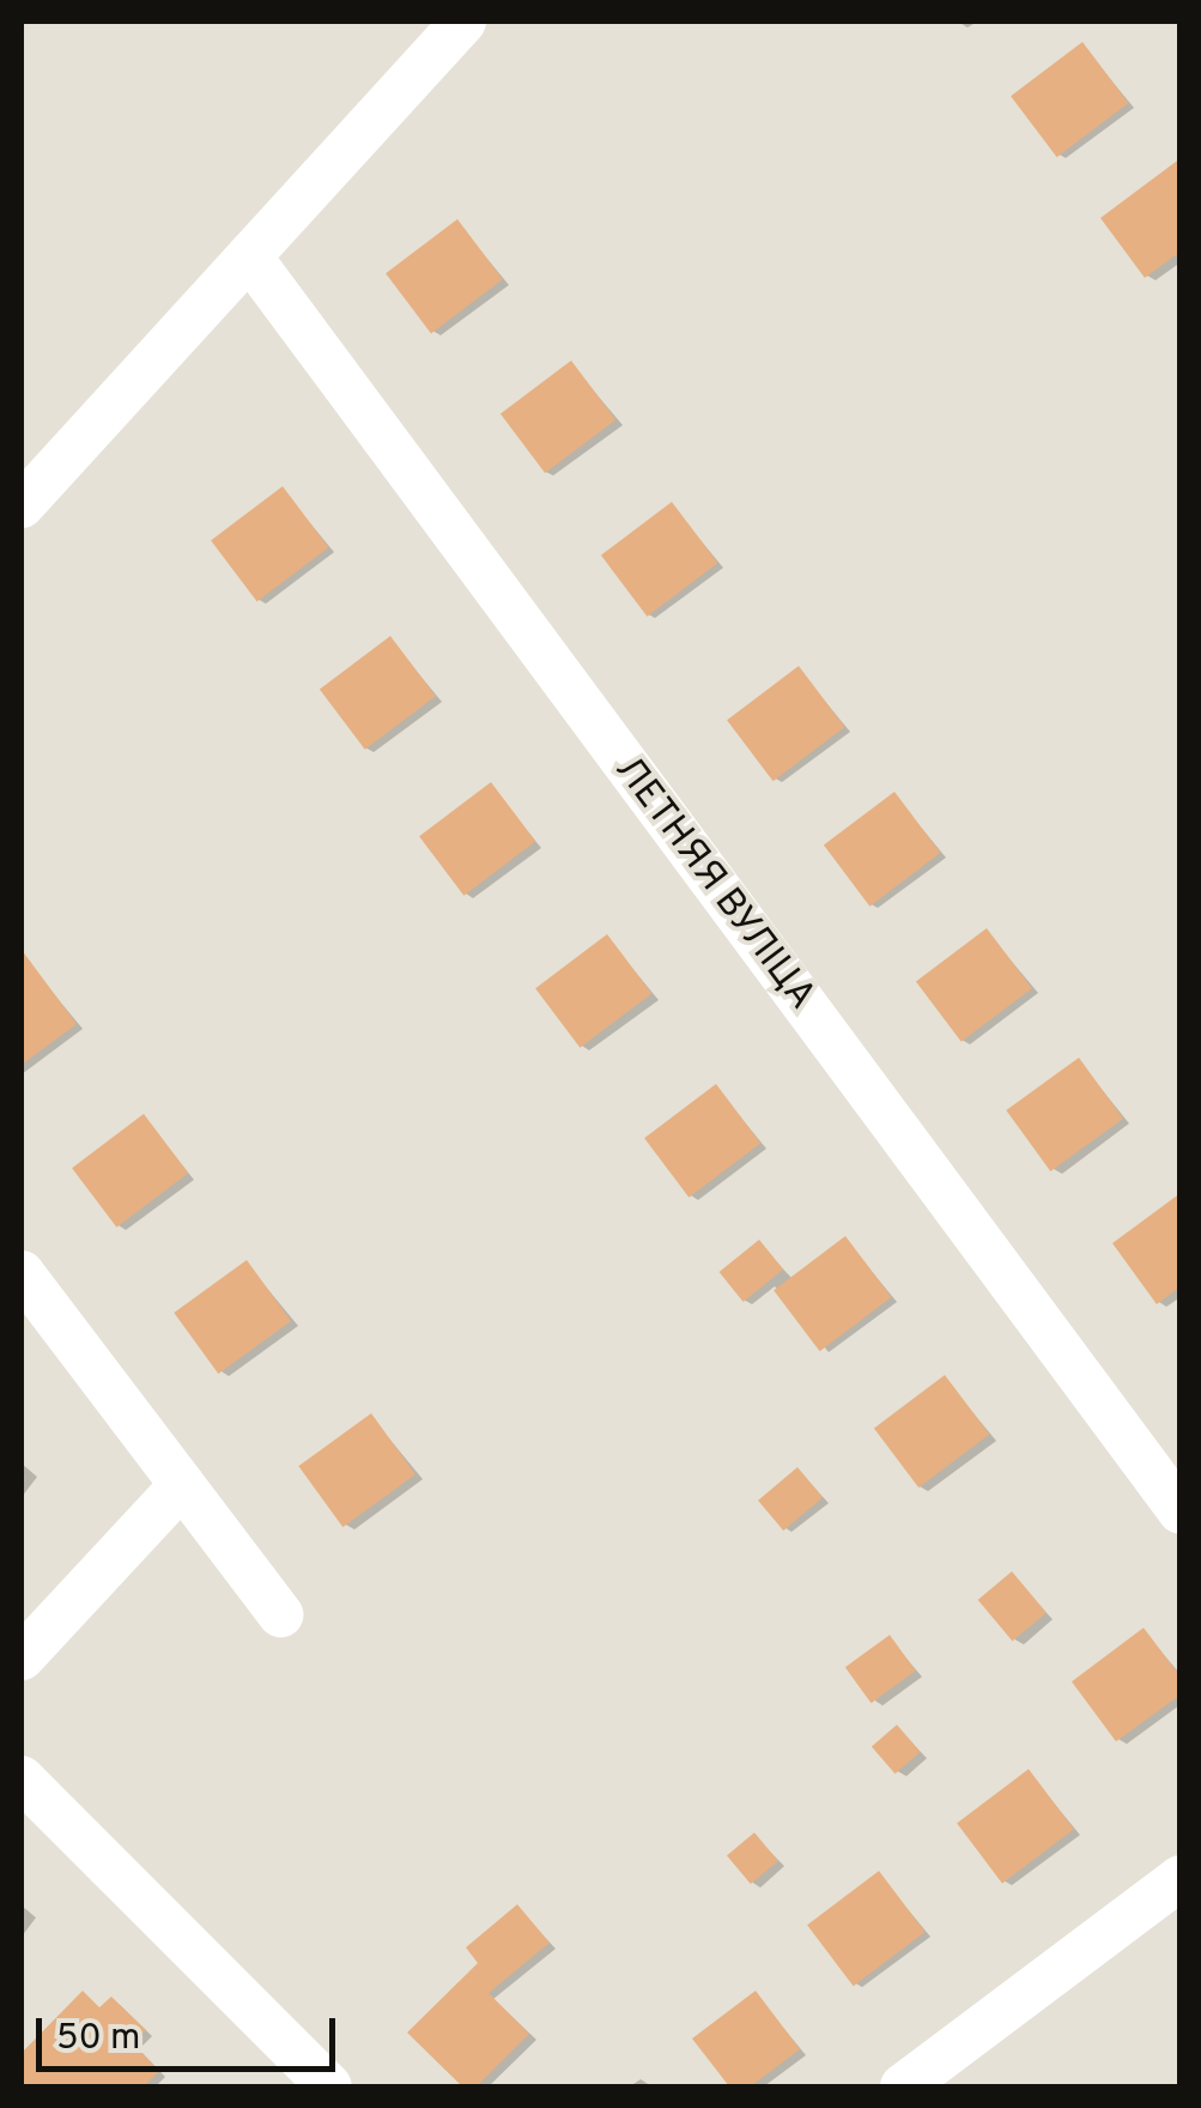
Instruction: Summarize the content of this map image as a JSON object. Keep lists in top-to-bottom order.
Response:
{
  "streets": {
    "street": ["ЛЕТНЯЯ ВУЛІЦА"]
  },
  "scale_bar": "50 m"
}
